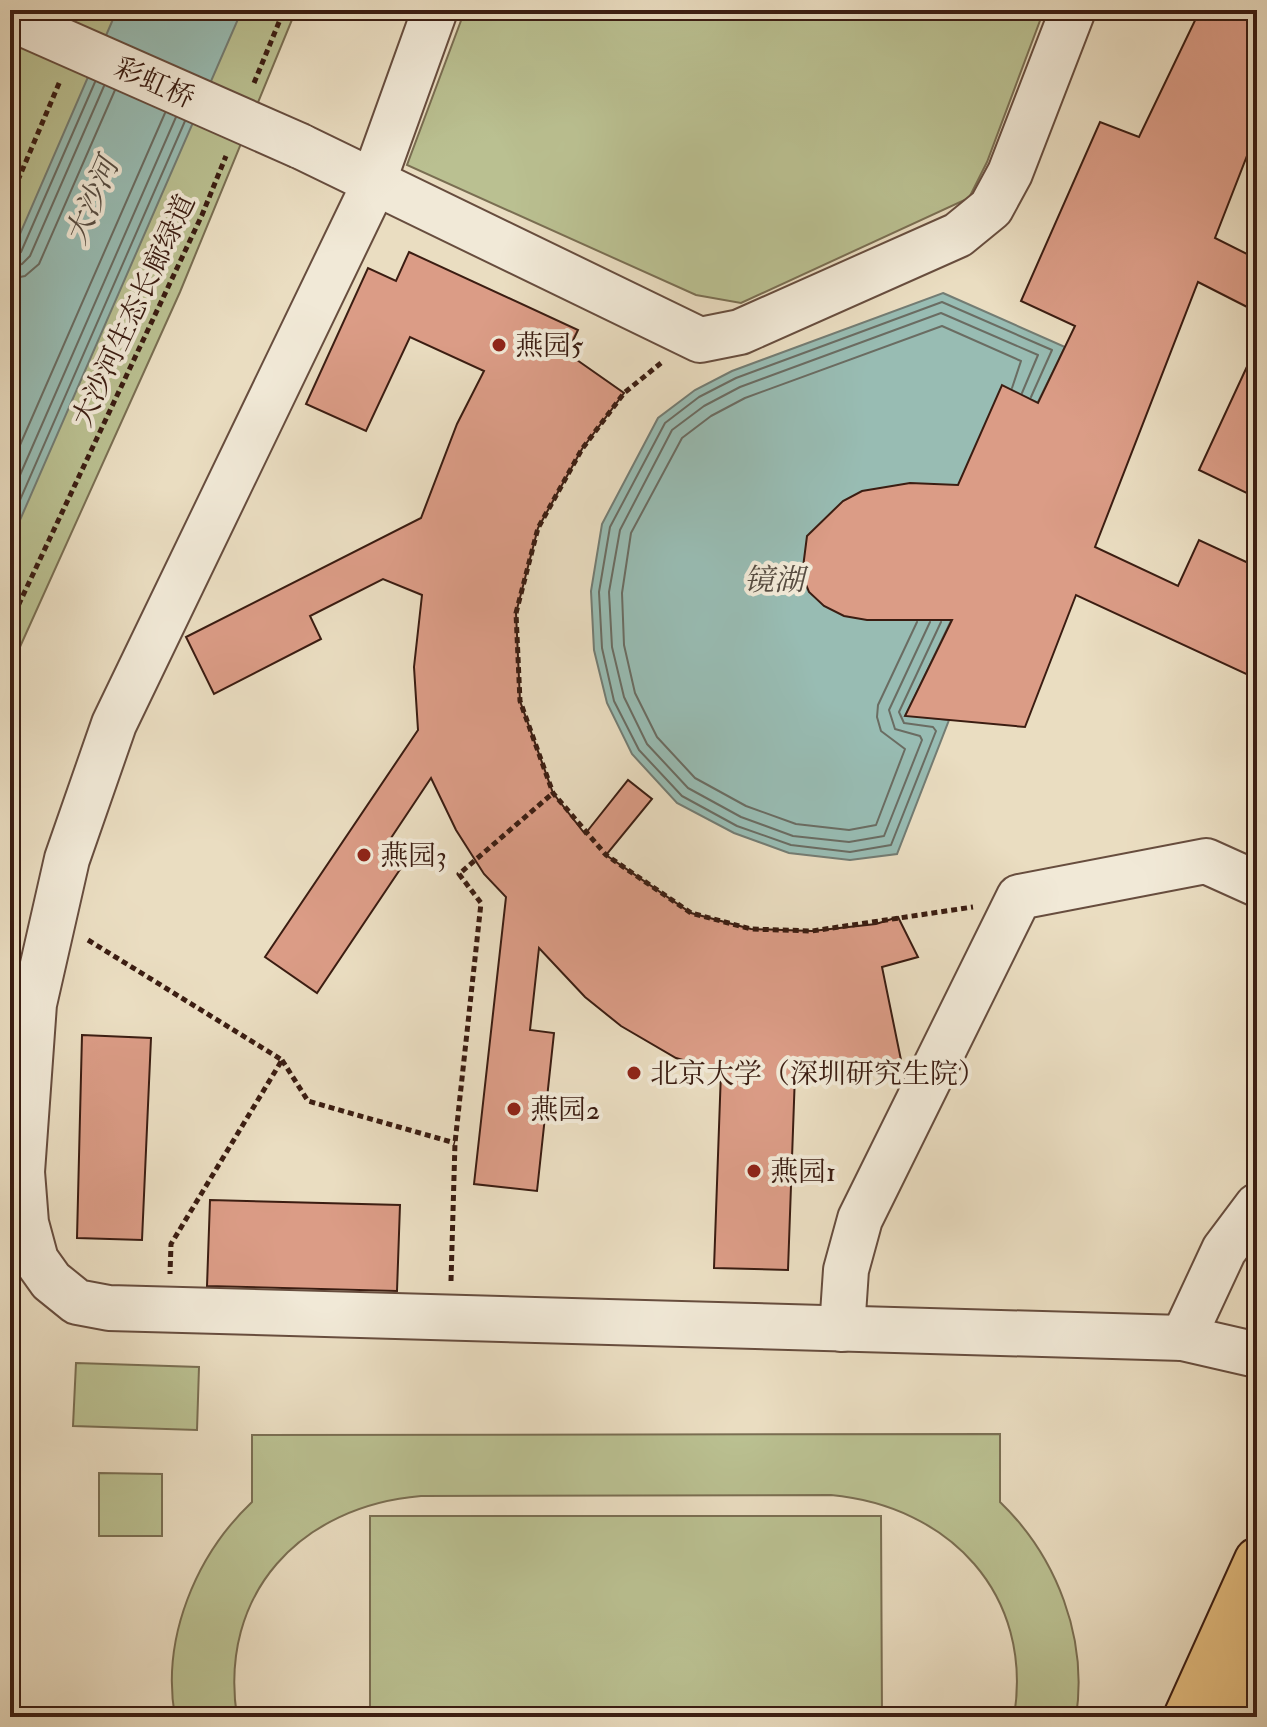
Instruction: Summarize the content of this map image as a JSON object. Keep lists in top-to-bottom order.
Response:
{
  "streets": {
    "street": ["彩虹桥"],
    "path": ["大沙河生态长廊绿道"]
  },
  "water": ["大沙河", "镜湖"],
  "places": [
    "燕园5",
    "燕园3",
    "北京大学（深圳研究生院）",
    "燕园2",
    "燕园1"
  ]
}
